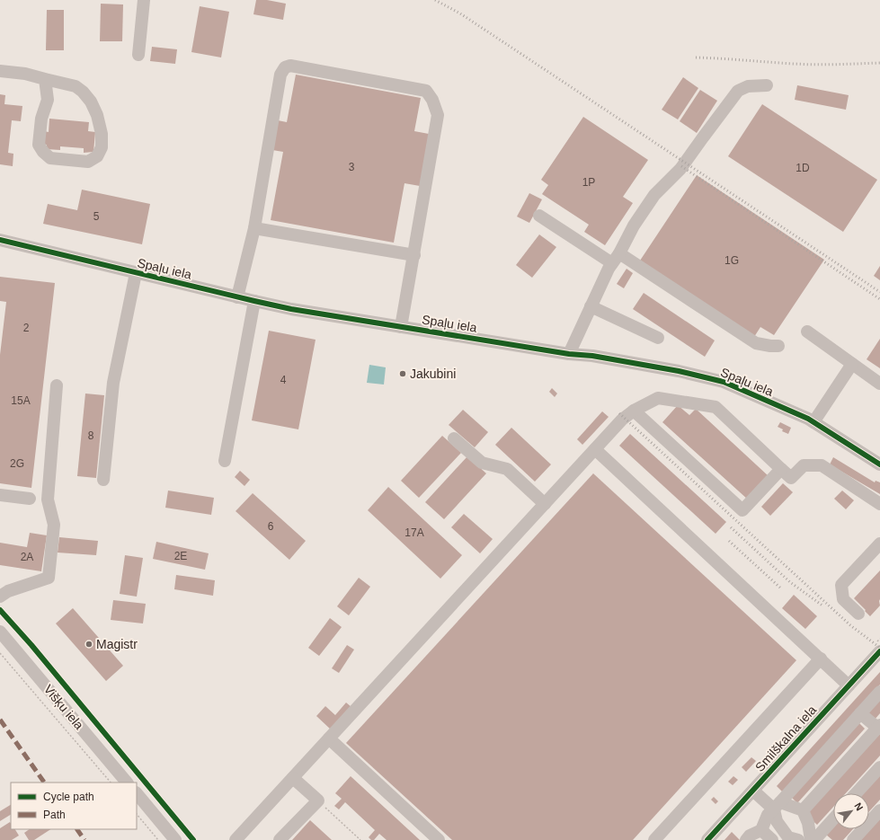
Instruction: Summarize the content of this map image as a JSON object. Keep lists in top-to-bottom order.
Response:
{
  "streets": {
    "street": ["Spaļu iela", "Višķu iela", "Smilškalna iela"]
  },
  "places": ["Jakubini", "Magistr"],
  "house_numbers": [
    "3",
    "1D",
    "1P",
    "5",
    "1G",
    "2",
    "4",
    "15A",
    "8",
    "2G",
    "6",
    "17A",
    "2E",
    "2A"
  ],
  "legend": ["Cycle path", "Path"],
  "north": "top right"
}
